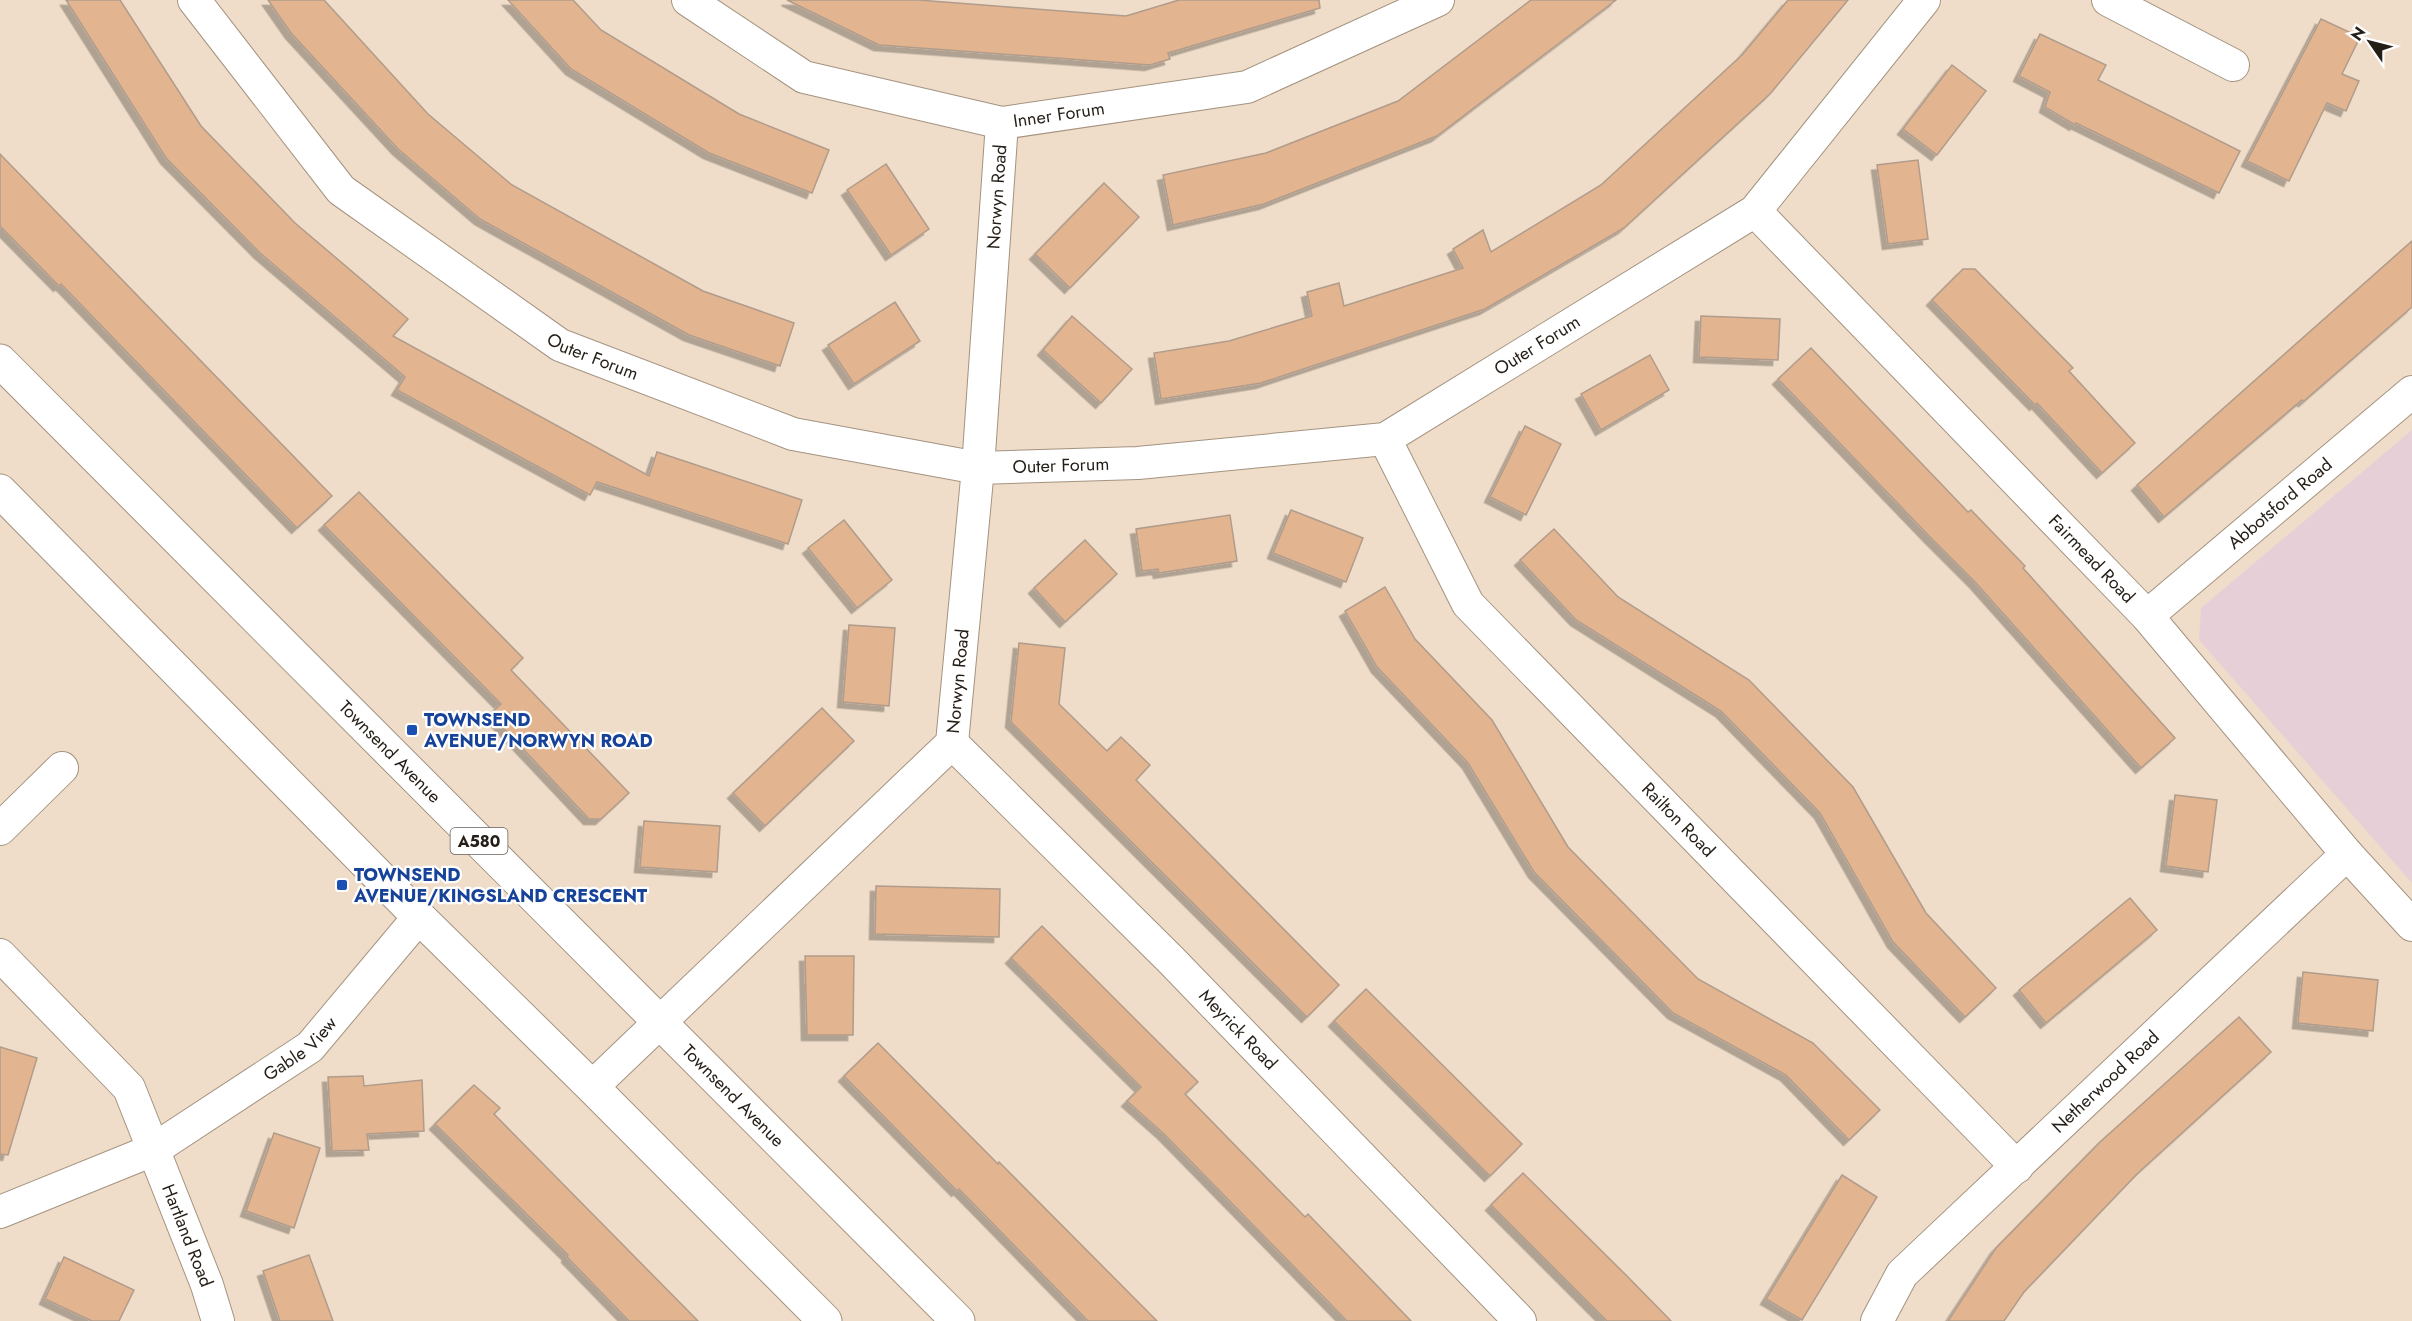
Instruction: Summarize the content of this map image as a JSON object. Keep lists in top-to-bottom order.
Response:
{
  "streets": {
    "main road": ["Townsend Avenue", "A580"],
    "street": [
      "Inner Forum",
      "Norwyn Road",
      "Outer Forum",
      "Abbotsford Road",
      "Fairmead Road",
      "Railton Road",
      "Meyrick Road",
      "Gable View",
      "Netherwood Road",
      "Hartland Road"
    ]
  },
  "crossings": [
    ["Inner Forum", "Norwyn Road"],
    ["Norwyn Road", "Outer Forum"],
    ["Norwyn Road", "Townsend Avenue"],
    ["Norwyn Road", "Meyrick Road"],
    ["Outer Forum", "Fairmead Road"],
    ["Outer Forum", "Railton Road"],
    ["Abbotsford Road", "Fairmead Road"],
    ["Fairmead Road", "Netherwood Road"],
    ["Railton Road", "Netherwood Road"],
    ["Gable View", "Hartland Road"]
  ],
  "places": {
    "transit": ["TOWNSEND AVENUE/NORWYN ROAD", "TOWNSEND AVENUE/KINGSLAND CRESCENT"]
  },
  "north": "top left"
}
